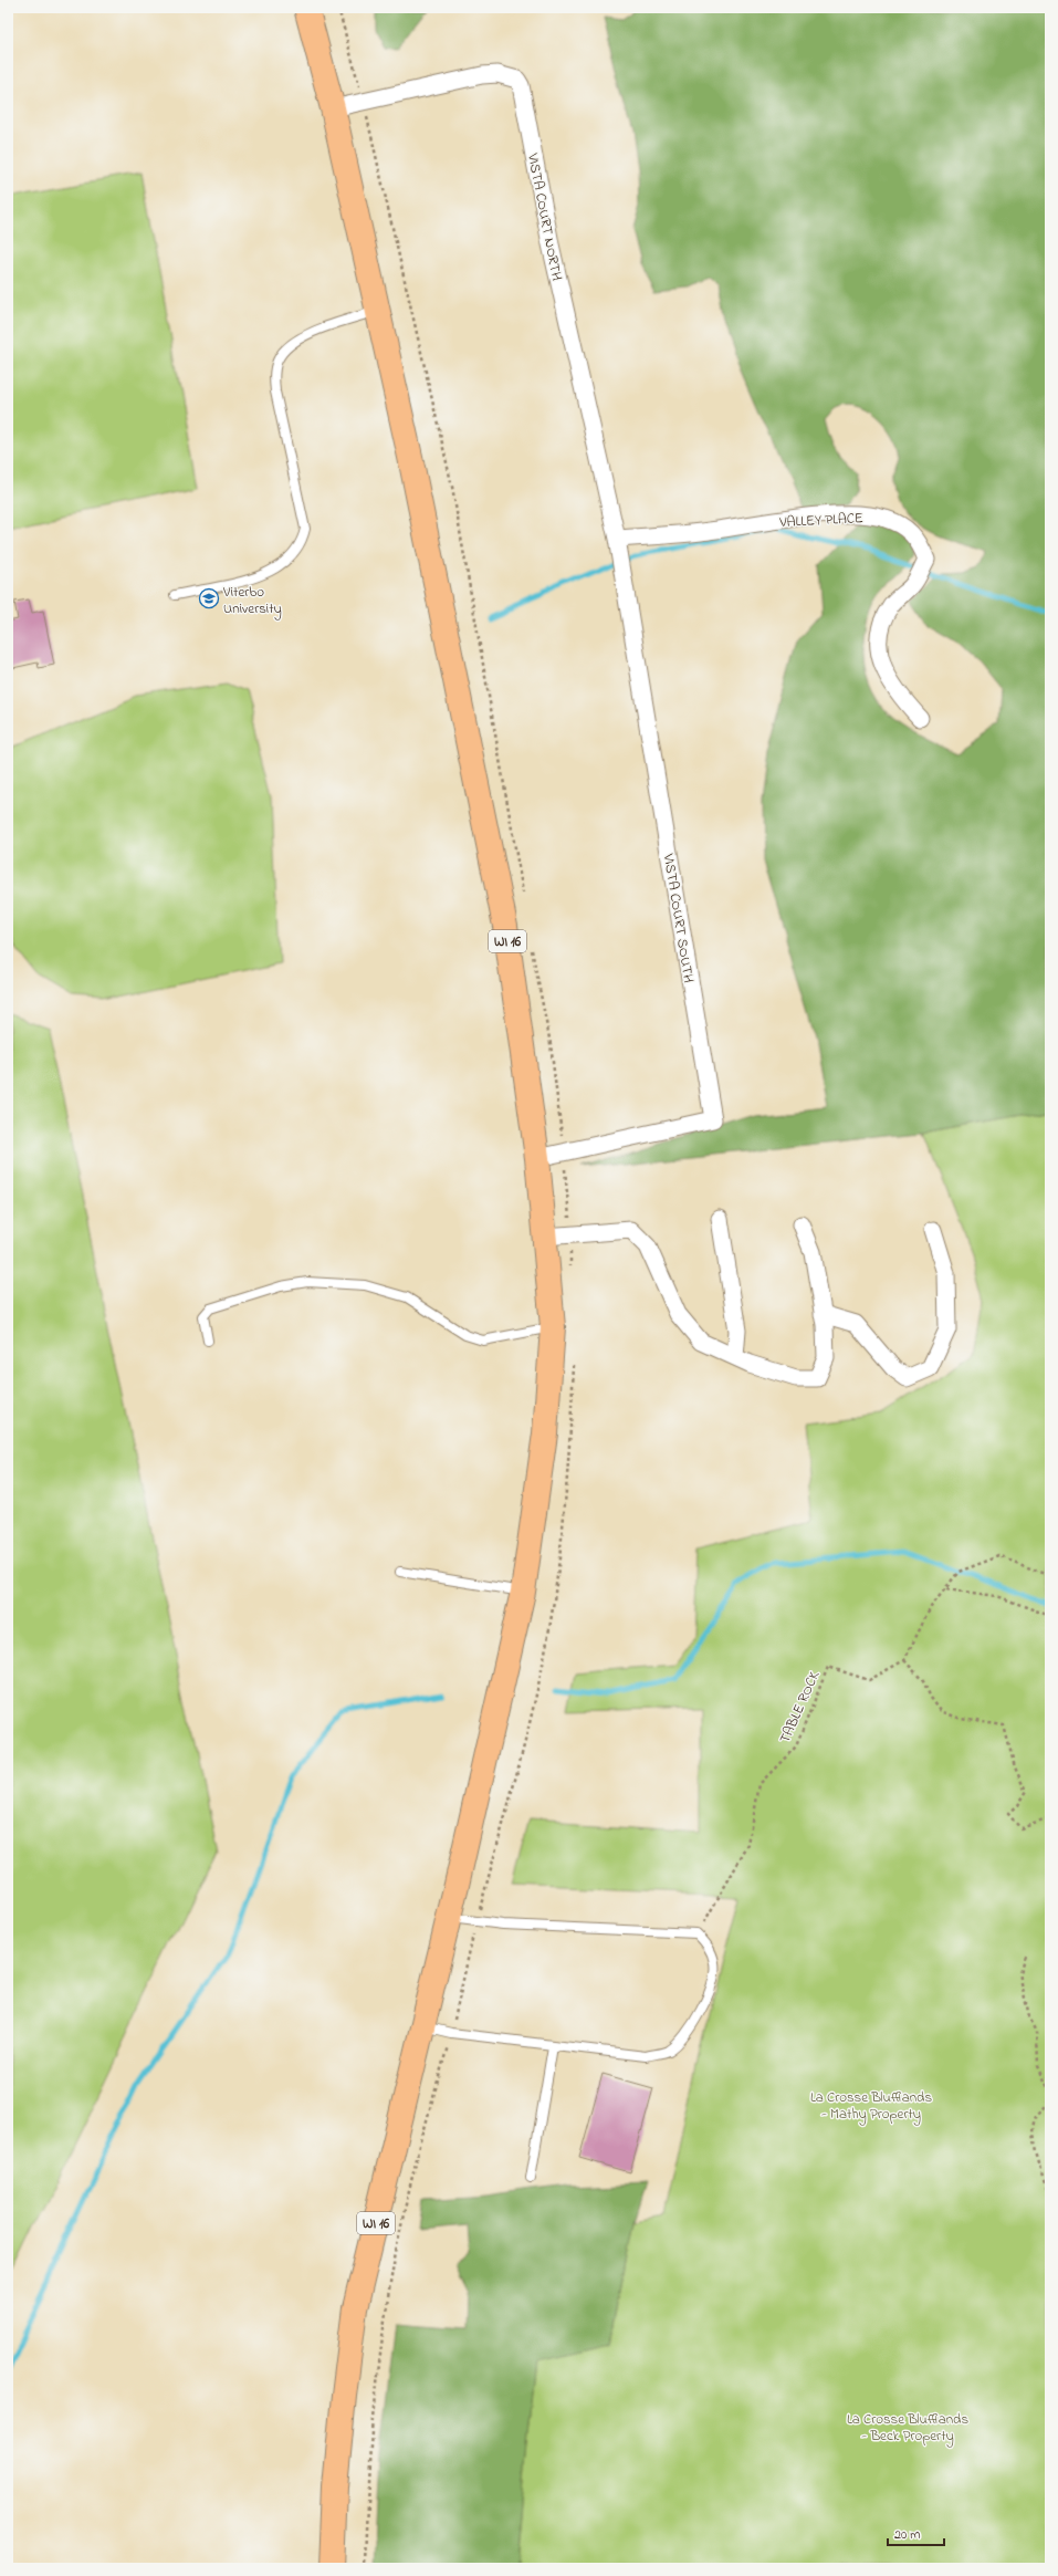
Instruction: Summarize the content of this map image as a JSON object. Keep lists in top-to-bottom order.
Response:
{
  "streets": {
    "main road": ["WI 16"],
    "street": ["VISTA COURT NORTH", "VALLEY PLACE", "VISTA COURT SOUTH"],
    "path": ["TABLE ROCK"]
  },
  "crossings": [
    ["VISTA COURT NORTH", "VALLEY PLACE"],
    ["VISTA COURT NORTH", "VISTA COURT SOUTH"],
    ["VISTA COURT NORTH", "WI 16"],
    ["VALLEY PLACE", "VISTA COURT SOUTH"],
    ["VISTA COURT SOUTH", "WI 16"]
  ],
  "parks": ["La Crosse Blufflands - Mathy Property", "La Crosse Blufflands - Beck Property"],
  "places": {
    "school or university": ["Viterbo University"]
  },
  "scale_bar": "20 m"
}
